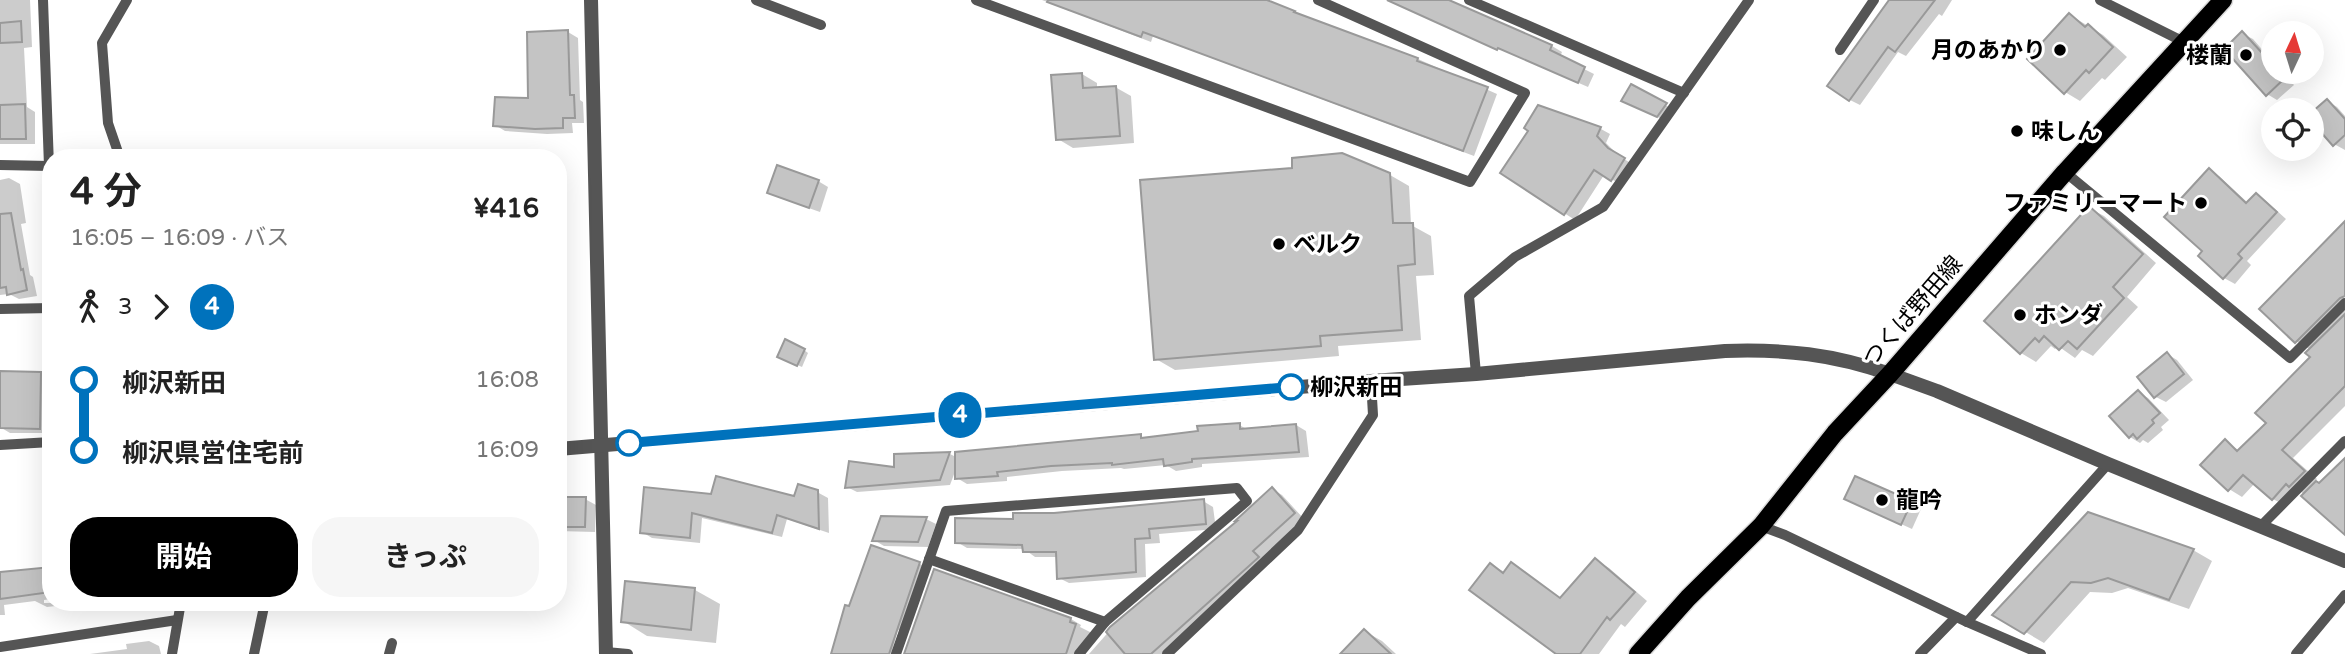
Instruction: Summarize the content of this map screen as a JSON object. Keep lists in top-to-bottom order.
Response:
{
  "streets": {
    "main road": ["つくば野田線"]
  },
  "places": [
    "月のあかり",
    "楼蘭",
    "味しん",
    "ファミリーマート",
    "ベルク",
    "ホンダ",
    "柳沢新田",
    "龍吟"
  ],
  "lines": ["bus line 4"],
  "north": "top",
  "page": {
    "on_map": "4",
    "heading": ["4 分", "16:05 – 16:09 · バス", "¥416"],
    "legs": ["3", "4"],
    "list": [
      {
        "name": "柳沢新田",
        "value": "16:08"
      },
      {
        "name": "柳沢県営住宅前",
        "value": "16:09"
      }
    ],
    "buttons": ["開始", "きっぷ"]
  }
}
